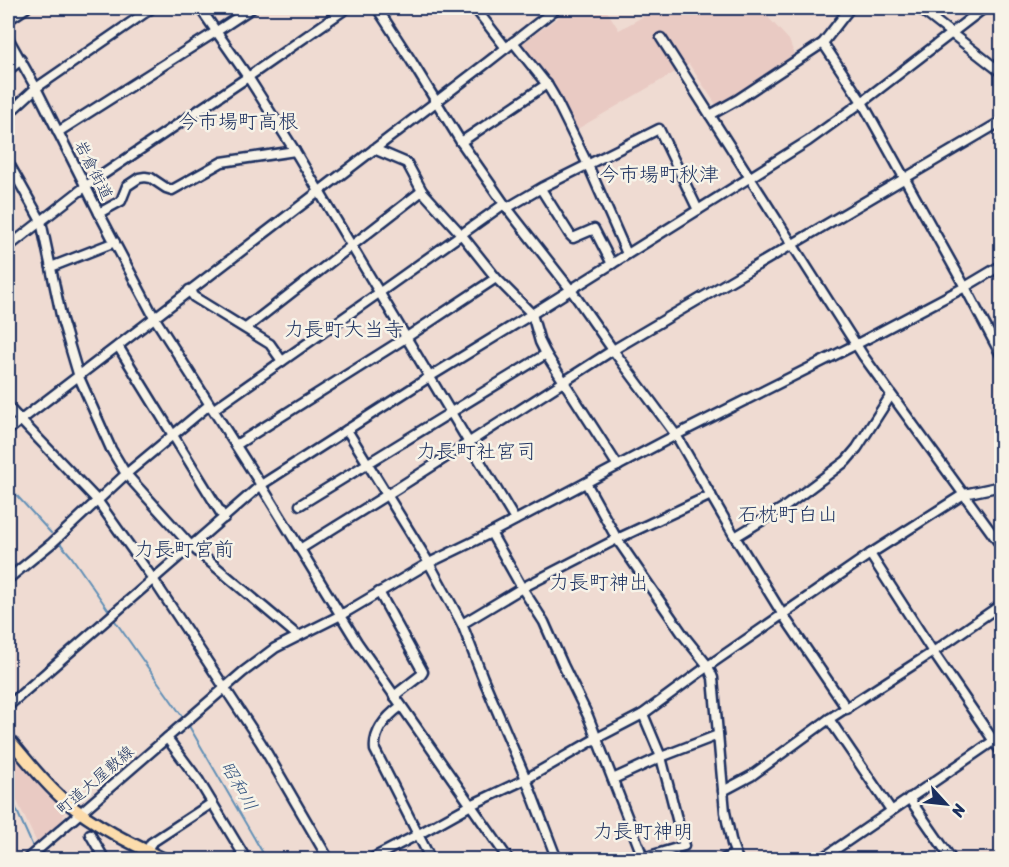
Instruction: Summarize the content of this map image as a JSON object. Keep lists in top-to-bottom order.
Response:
{
  "streets": {
    "street": ["岩倉街道", "町道大屋敷線"]
  },
  "crossings": [
    ["岩倉街道", "町道大屋敷線"]
  ],
  "districts": [
    "今市場町高根",
    "今市場町秋津",
    "力長町大当寺",
    "力長町社宮司",
    "石枕町白山",
    "力長町宮前",
    "力長町神出",
    "力長町神明"
  ],
  "water": ["昭和川"],
  "north": "bottom right"
}
